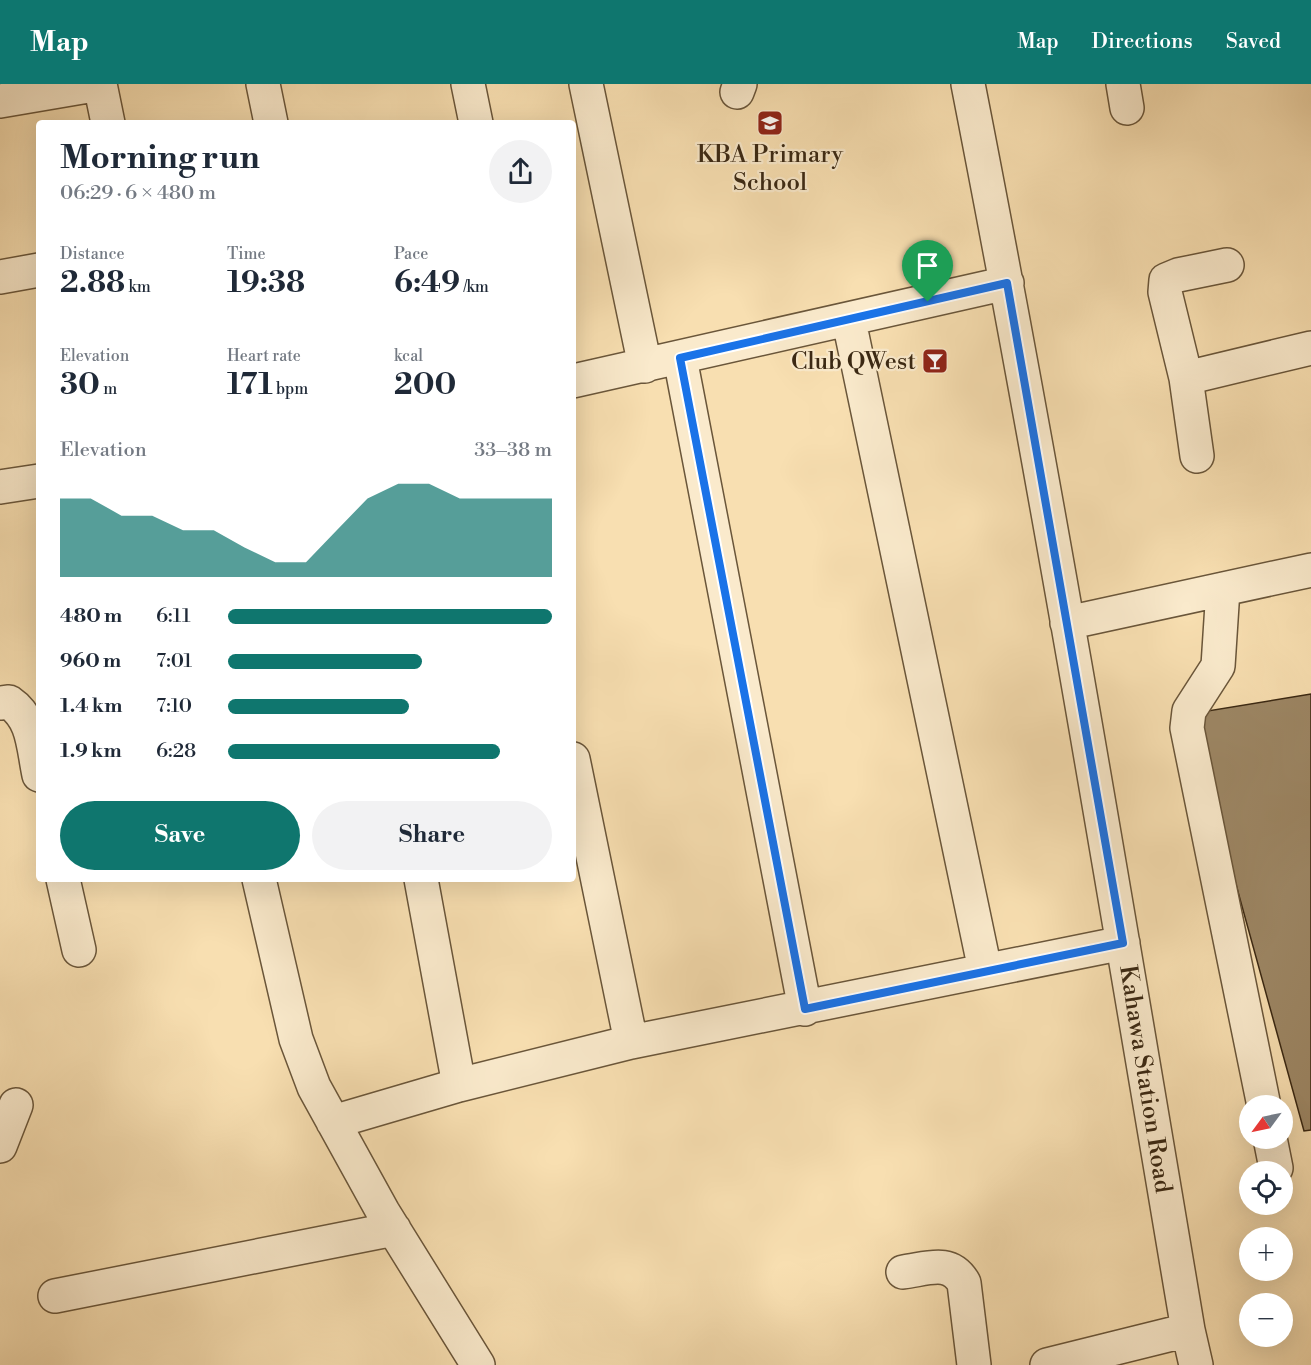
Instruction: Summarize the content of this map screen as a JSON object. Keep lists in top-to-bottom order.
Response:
{
  "streets": {
    "street": ["Kahawa Station Road"]
  },
  "places": {
    "school or university": ["KBA Primary School"],
    "bar": ["Club QWest"]
  },
  "north": "bottom left",
  "page": {
    "header": "Map",
    "nav": ["Map", "Directions", "Saved"],
    "heading": ["Morning run", "06:29 · 6 × 480 m"],
    "stats": [
      ["Distance", "2.88 km"],
      ["Time", "19:38"],
      ["Pace", "6:49 /km"],
      ["Elevation", "30 m"],
      ["Heart rate", "171 bpm"],
      ["kcal", "200"]
    ],
    "chart": ["Elevation", "33–38 m"],
    "list": [
      {
        "name": "480 m",
        "note": "6:11"
      },
      {
        "name": "960 m",
        "note": "7:01"
      },
      {
        "name": "1.4 km",
        "note": "7:10"
      },
      {
        "name": "1.9 km",
        "note": "6:28"
      }
    ],
    "buttons": ["Save", "Share"],
    "map_buttons": ["+", "−"]
  }
}
